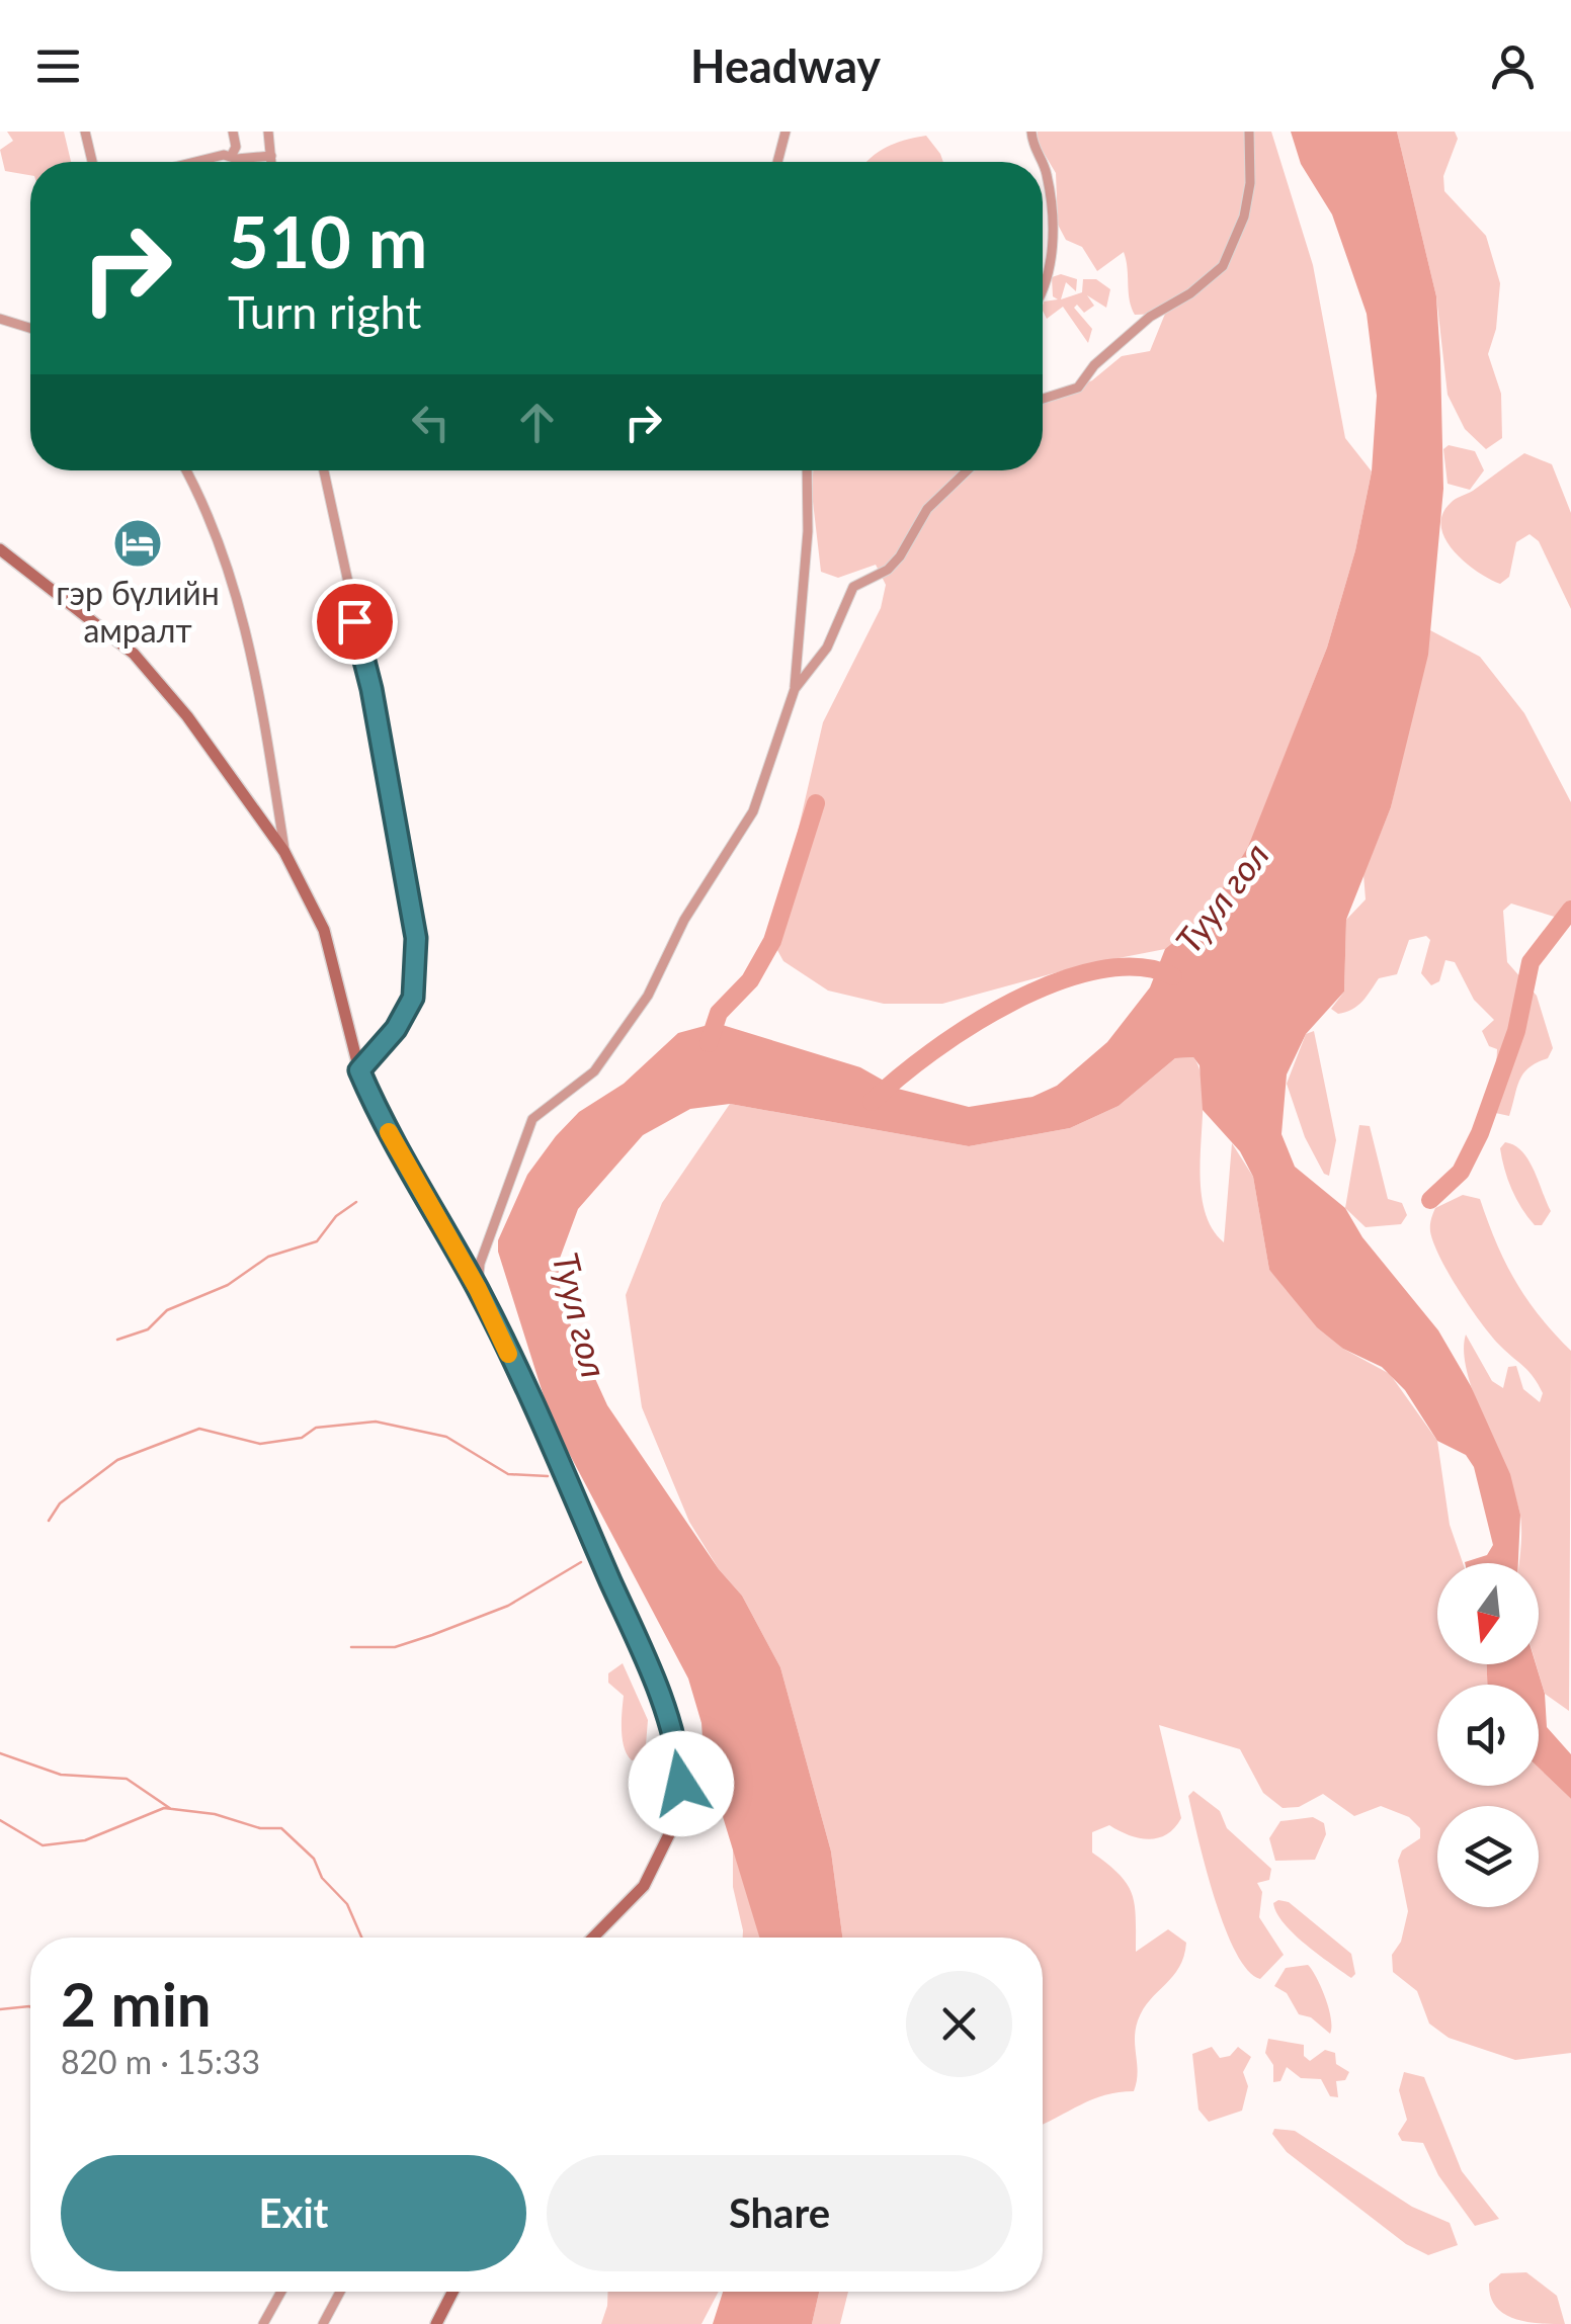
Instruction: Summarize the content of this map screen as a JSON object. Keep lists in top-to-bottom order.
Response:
{
  "water": ["Туул гол"],
  "places": {
    "hotel": ["гэр бүлийн амралт"]
  },
  "north": "bottom",
  "page": {
    "header": "Headway",
    "turn": ["510 m", "Turn right"],
    "heading": ["2 min", "820 m · 15:33"],
    "buttons": ["Exit", "Share"]
  }
}
